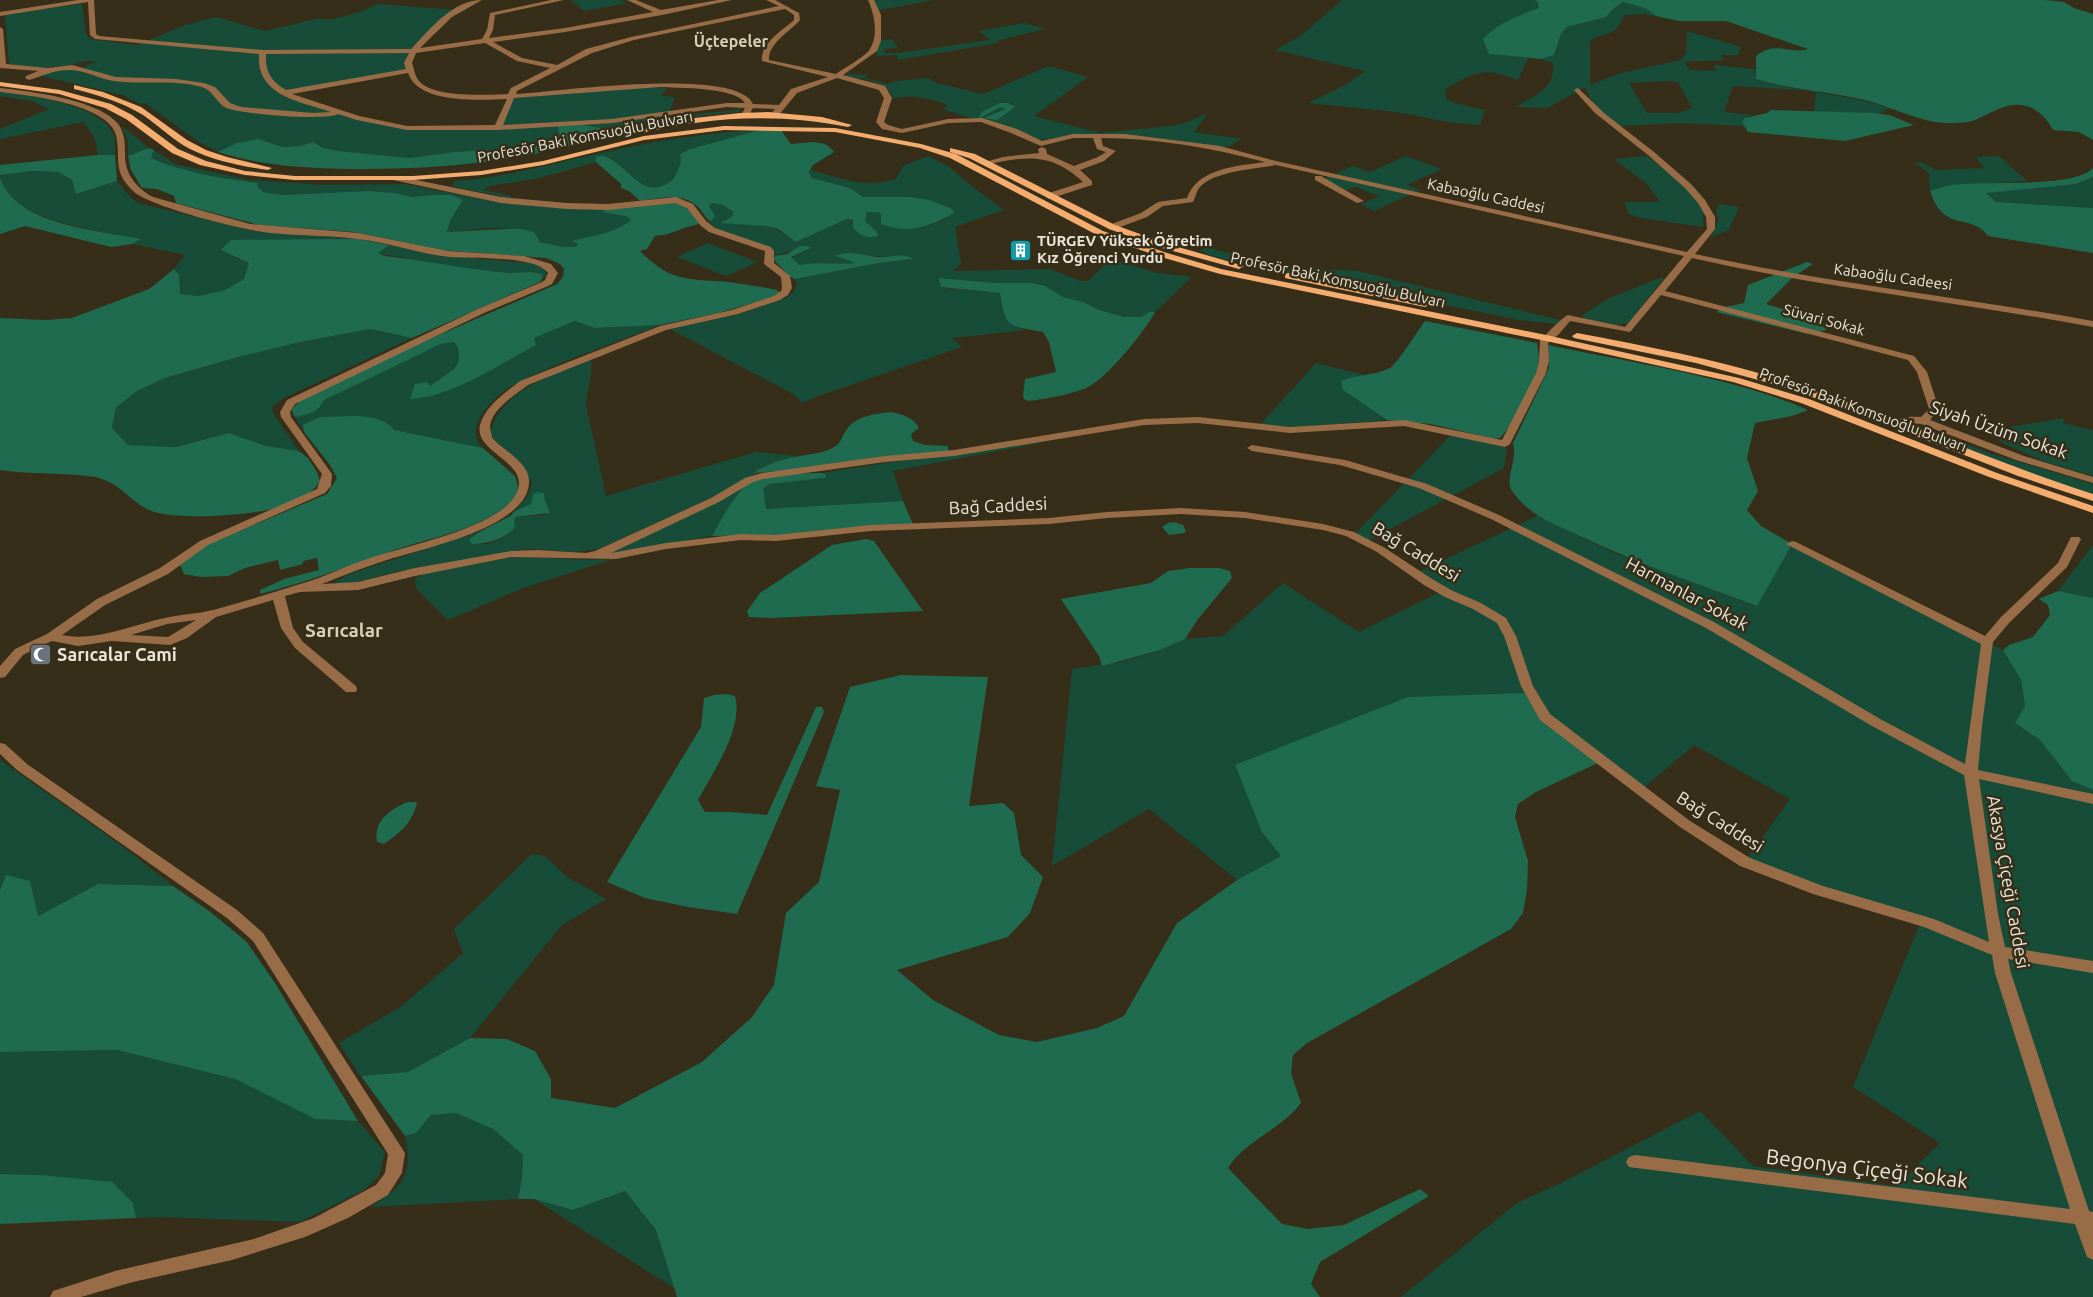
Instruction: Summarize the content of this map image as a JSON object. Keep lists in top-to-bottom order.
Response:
{
  "streets": {
    "main road": ["Profesör Baki Komsuoğlu Bulvarı"],
    "street": [
      "Kabaoğlu Caddesi",
      "Kabaoğlu Cadeesi",
      "Süvari Sokak",
      "Siyah Üzüm Sokak",
      "Bağ Caddesi",
      "Harmanlar Sokak",
      "Akasya Çiçeği Caddesi",
      "Begonya Çiçeği Sokak"
    ]
  },
  "crossings": [
    ["Profesör Baki Komsuoğlu Bulvarı", "Siyah Üzüm Sokak"],
    ["Kabaoğlu Caddesi", "Kabaoğlu Cadeesi"],
    ["Süvari Sokak", "Siyah Üzüm Sokak"],
    ["Bağ Caddesi", "Akasya Çiçeği Caddesi"],
    ["Harmanlar Sokak", "Akasya Çiçeği Caddesi"],
    ["Akasya Çiçeği Caddesi", "Begonya Çiçeği Sokak"]
  ],
  "districts": ["Üçtepeler", "Sarıcalar"],
  "places": {
    "building": ["TÜRGEV Yüksek Öğretim Kız Öğrenci Yurdu"],
    "mosque": ["Sarıcalar Cami"]
  }
}
